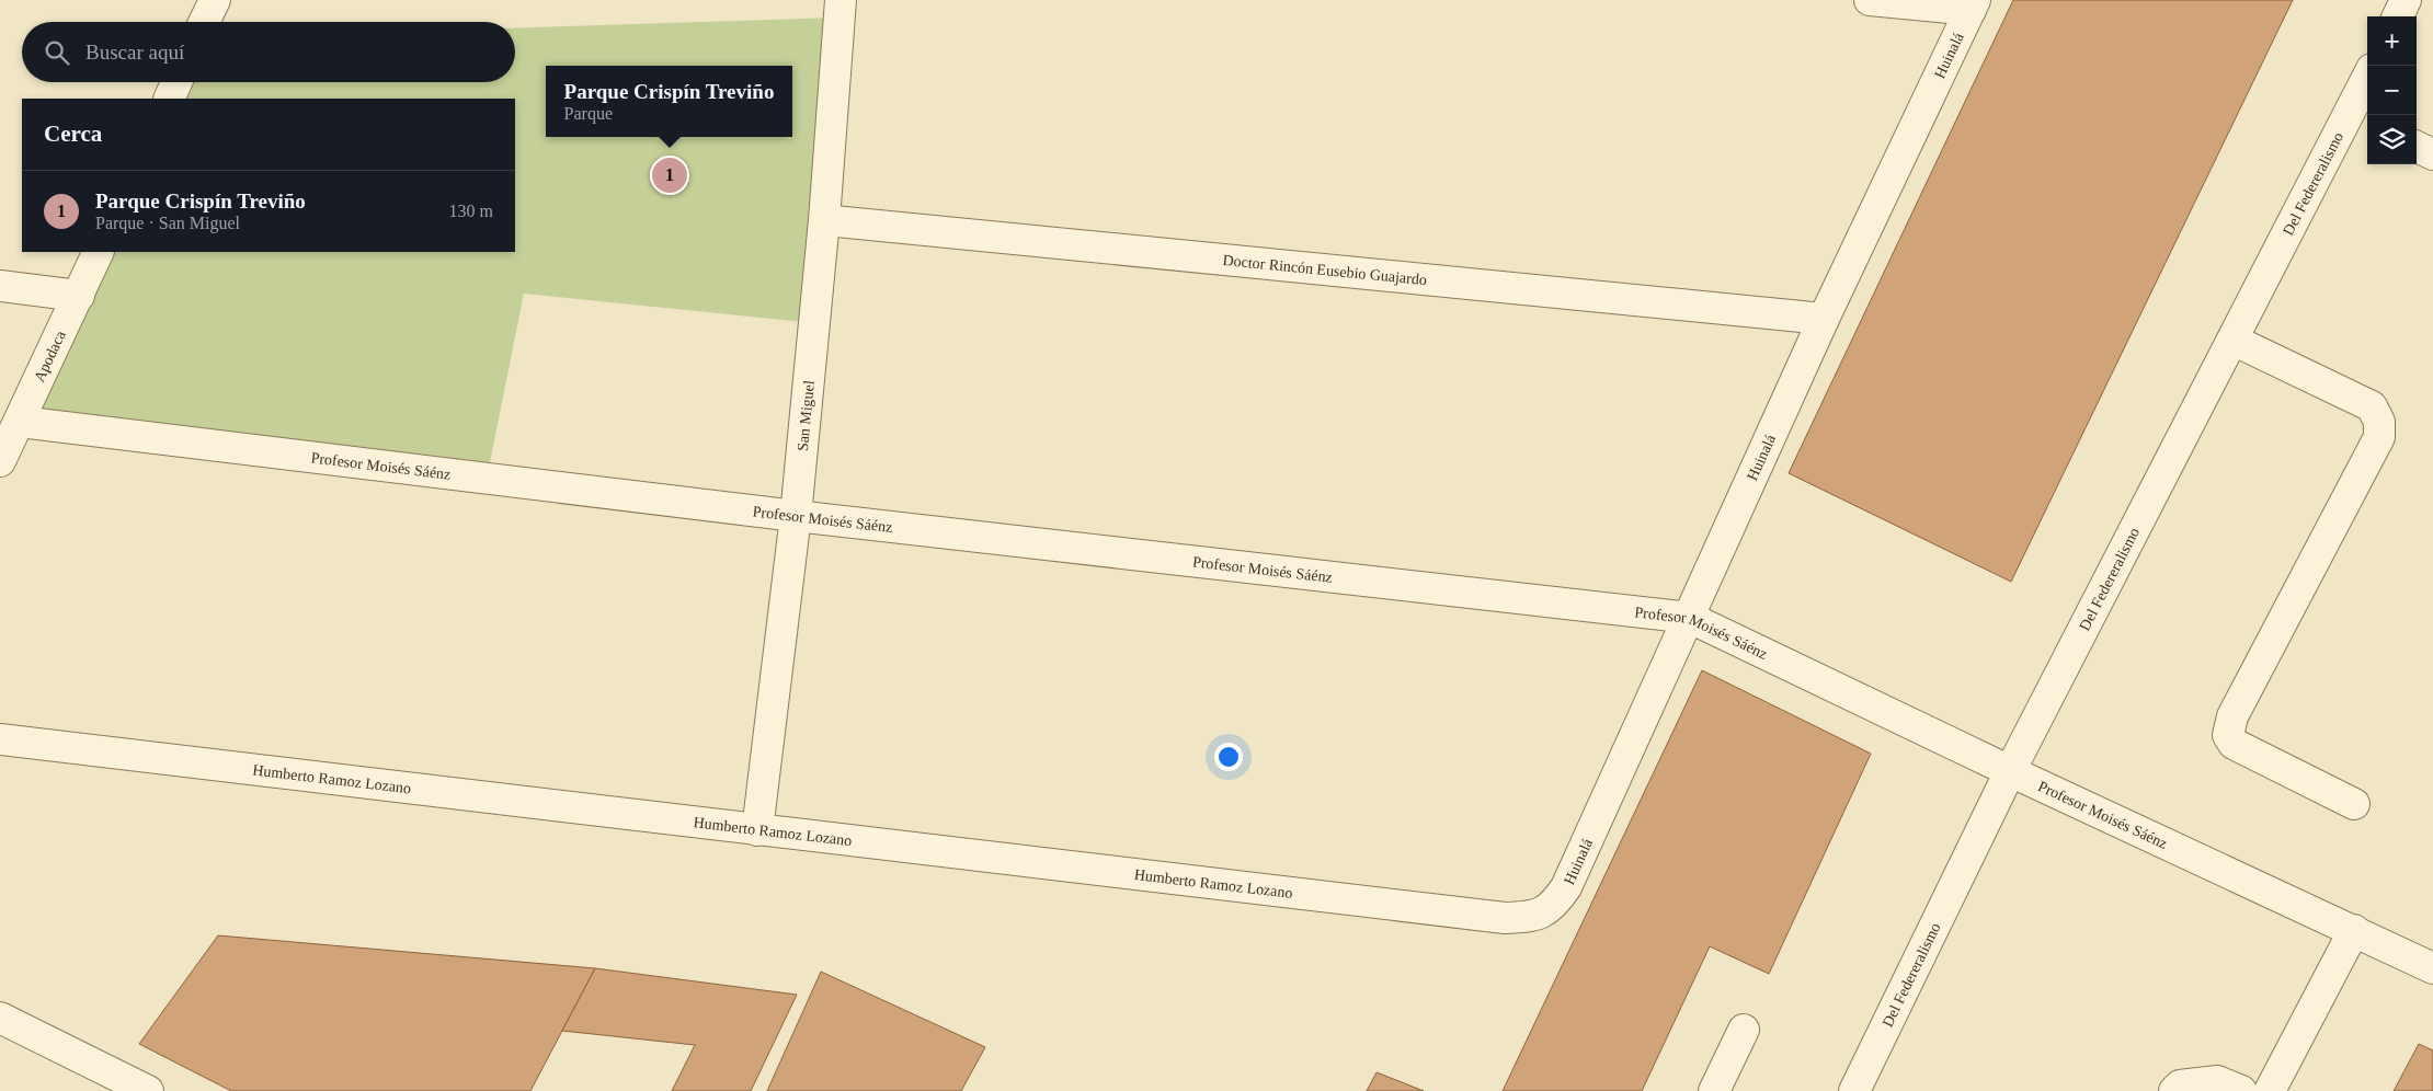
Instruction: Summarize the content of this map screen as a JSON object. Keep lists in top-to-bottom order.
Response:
{
  "streets": {
    "street": [
      "Huinalá",
      "Del Federeralismo",
      "Doctor Rincón Eusebio Guajardo",
      "Apodaca",
      "San Miguel",
      "Profesor Moisés Sáénz",
      "Humberto Ramoz Lozano"
    ]
  },
  "crossings": [
    ["Huinalá", "Doctor Rincón Eusebio Guajardo"],
    ["Huinalá", "Profesor Moisés Sáénz"],
    ["Huinalá", "Humberto Ramoz Lozano"],
    ["Del Federeralismo", "Profesor Moisés Sáénz"],
    ["Doctor Rincón Eusebio Guajardo", "San Miguel"],
    ["Apodaca", "Profesor Moisés Sáénz"],
    ["San Miguel", "Profesor Moisés Sáénz"],
    ["San Miguel", "Humberto Ramoz Lozano"]
  ],
  "page": {
    "map_buttons": ["+", "−"],
    "search": "Buscar aquí",
    "popup": ["Parque Crispín Treviño", "Parque"],
    "heading": "Cerca",
    "pins": "1",
    "list": [
      {
        "mark": "1",
        "name": "Parque Crispín Treviño",
        "note": "Parque · San Miguel",
        "value": "130 m"
      }
    ]
  }
}
